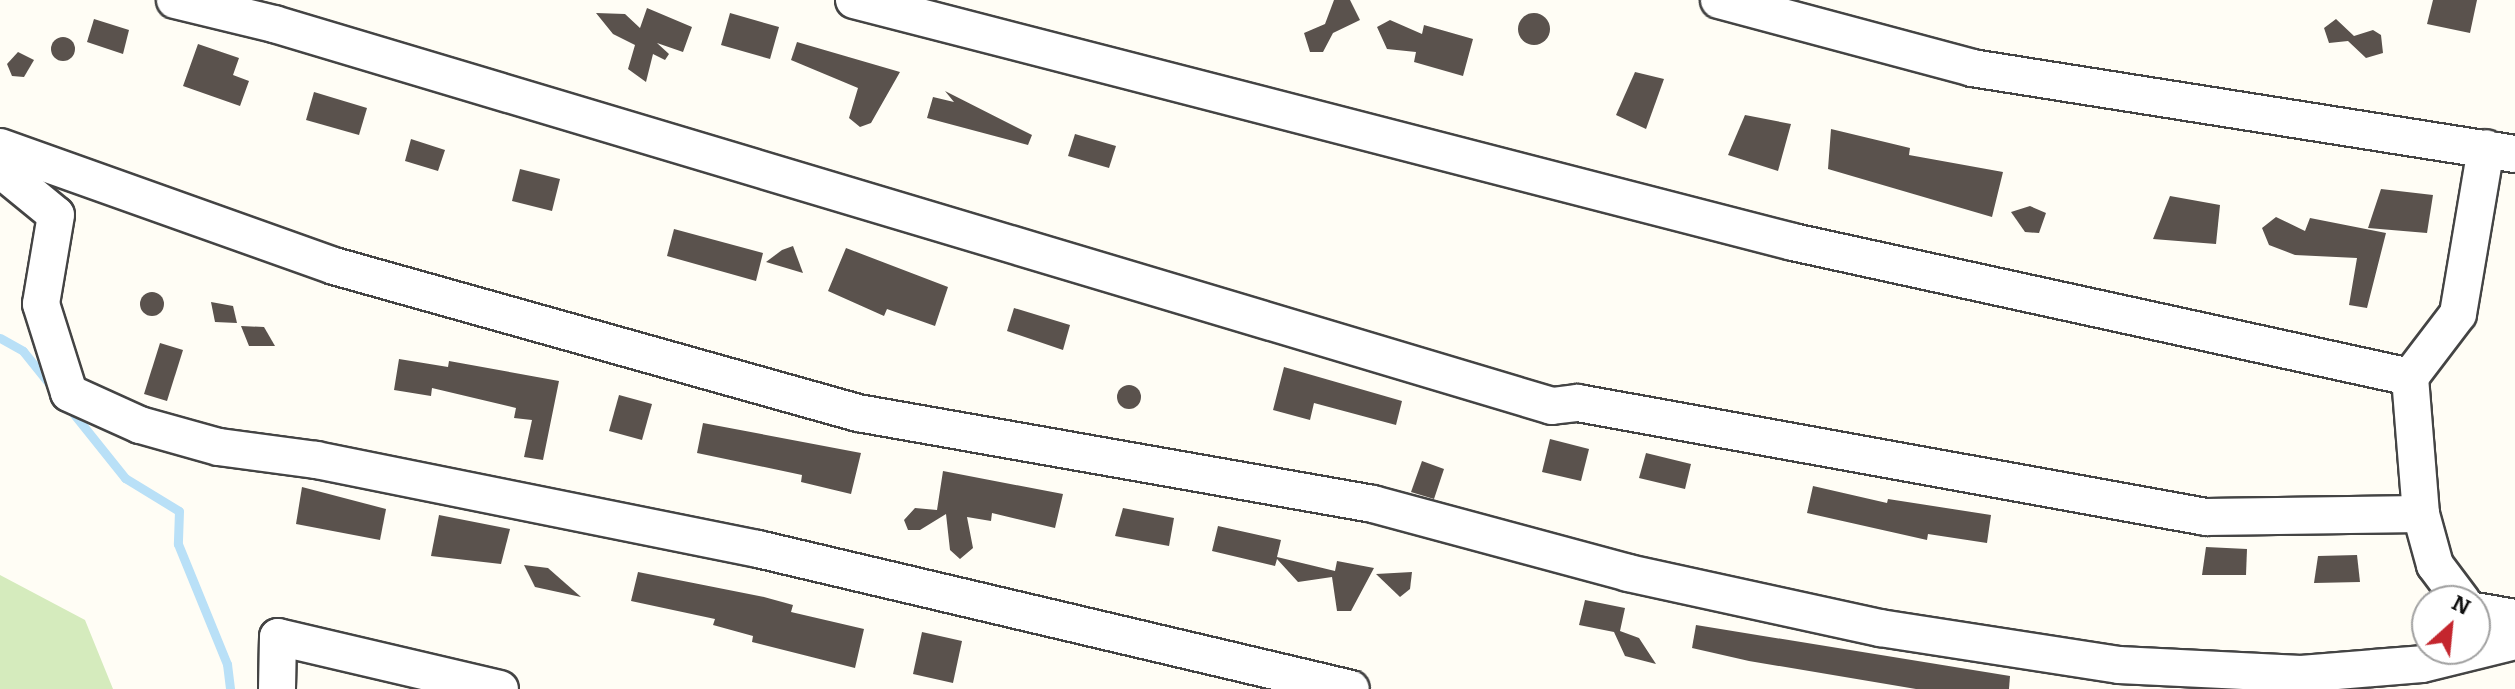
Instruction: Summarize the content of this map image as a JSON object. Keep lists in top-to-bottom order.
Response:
{
  "north": "top right"
}
